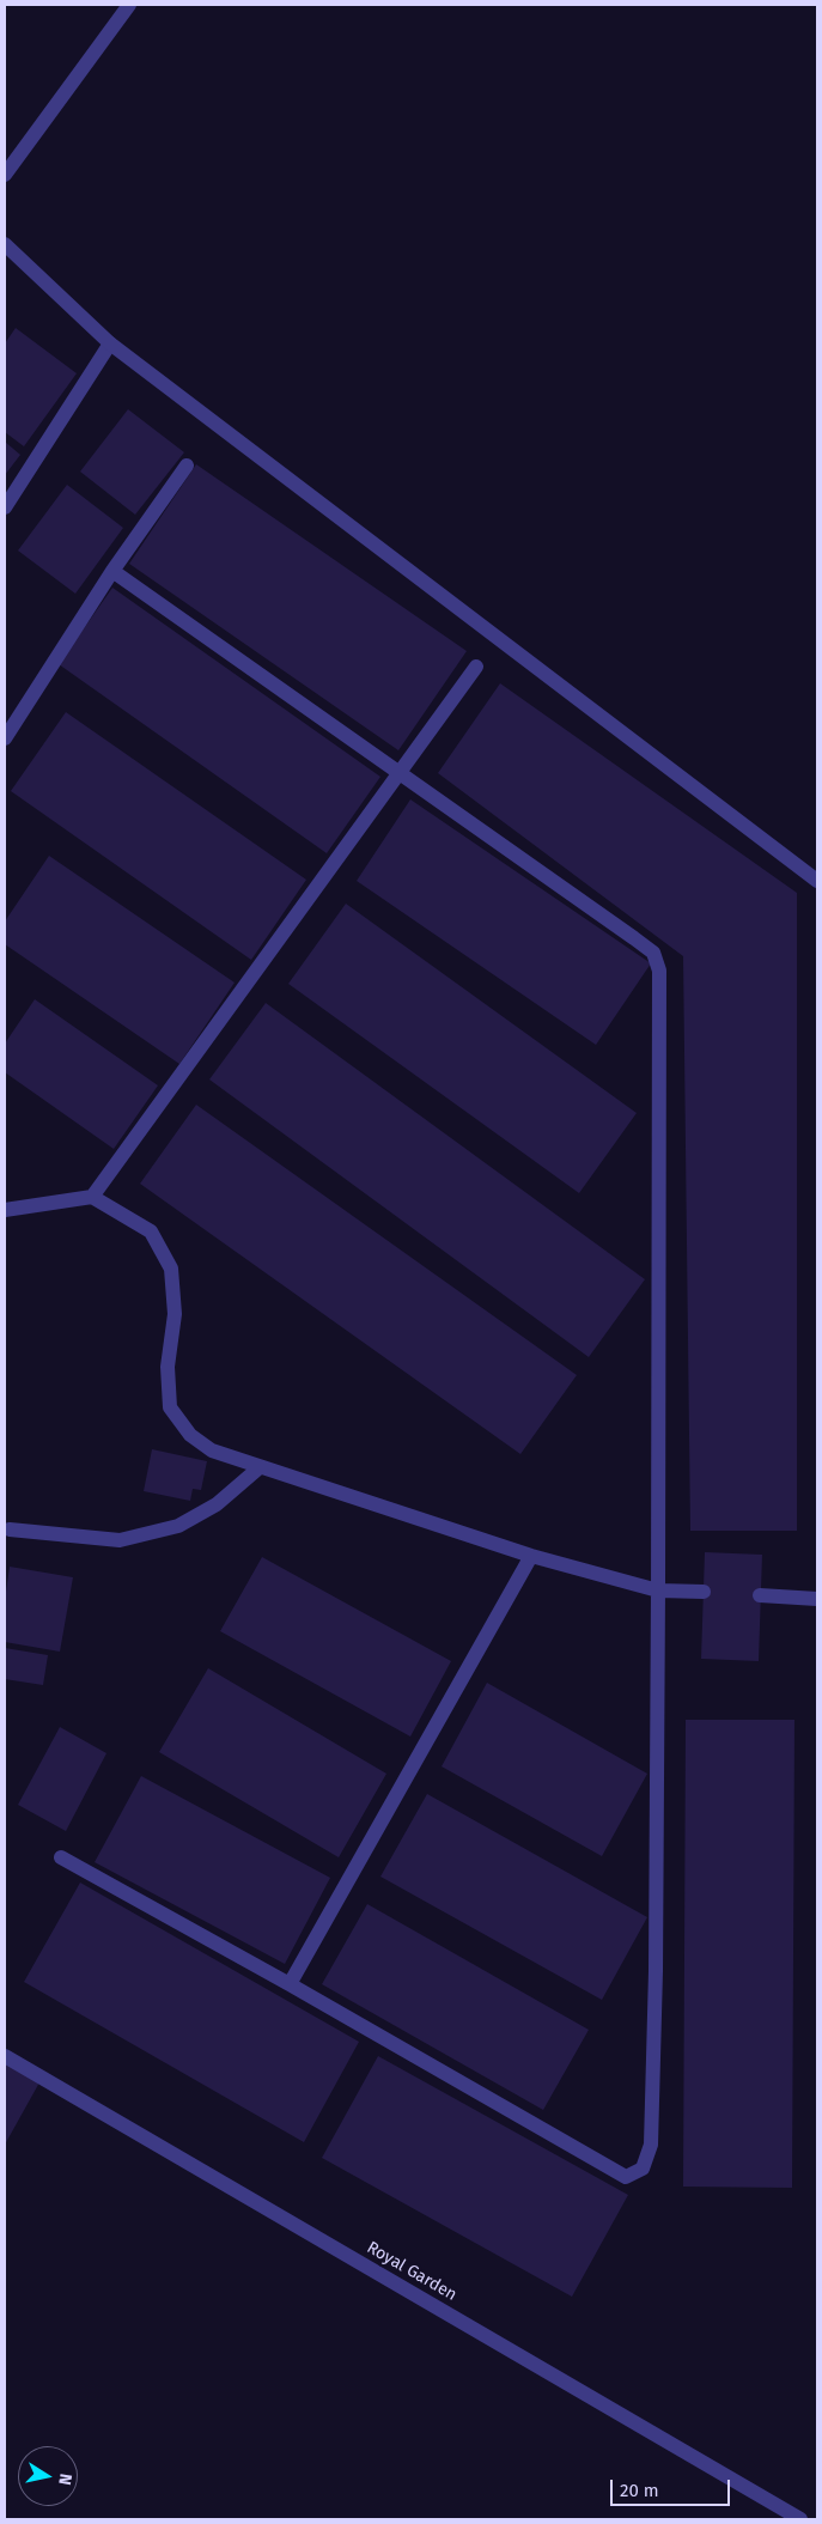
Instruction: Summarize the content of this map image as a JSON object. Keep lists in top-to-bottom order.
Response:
{
  "streets": {
    "street": ["Royal Garden"]
  },
  "scale_bar": "20 m",
  "north": "right"
}
